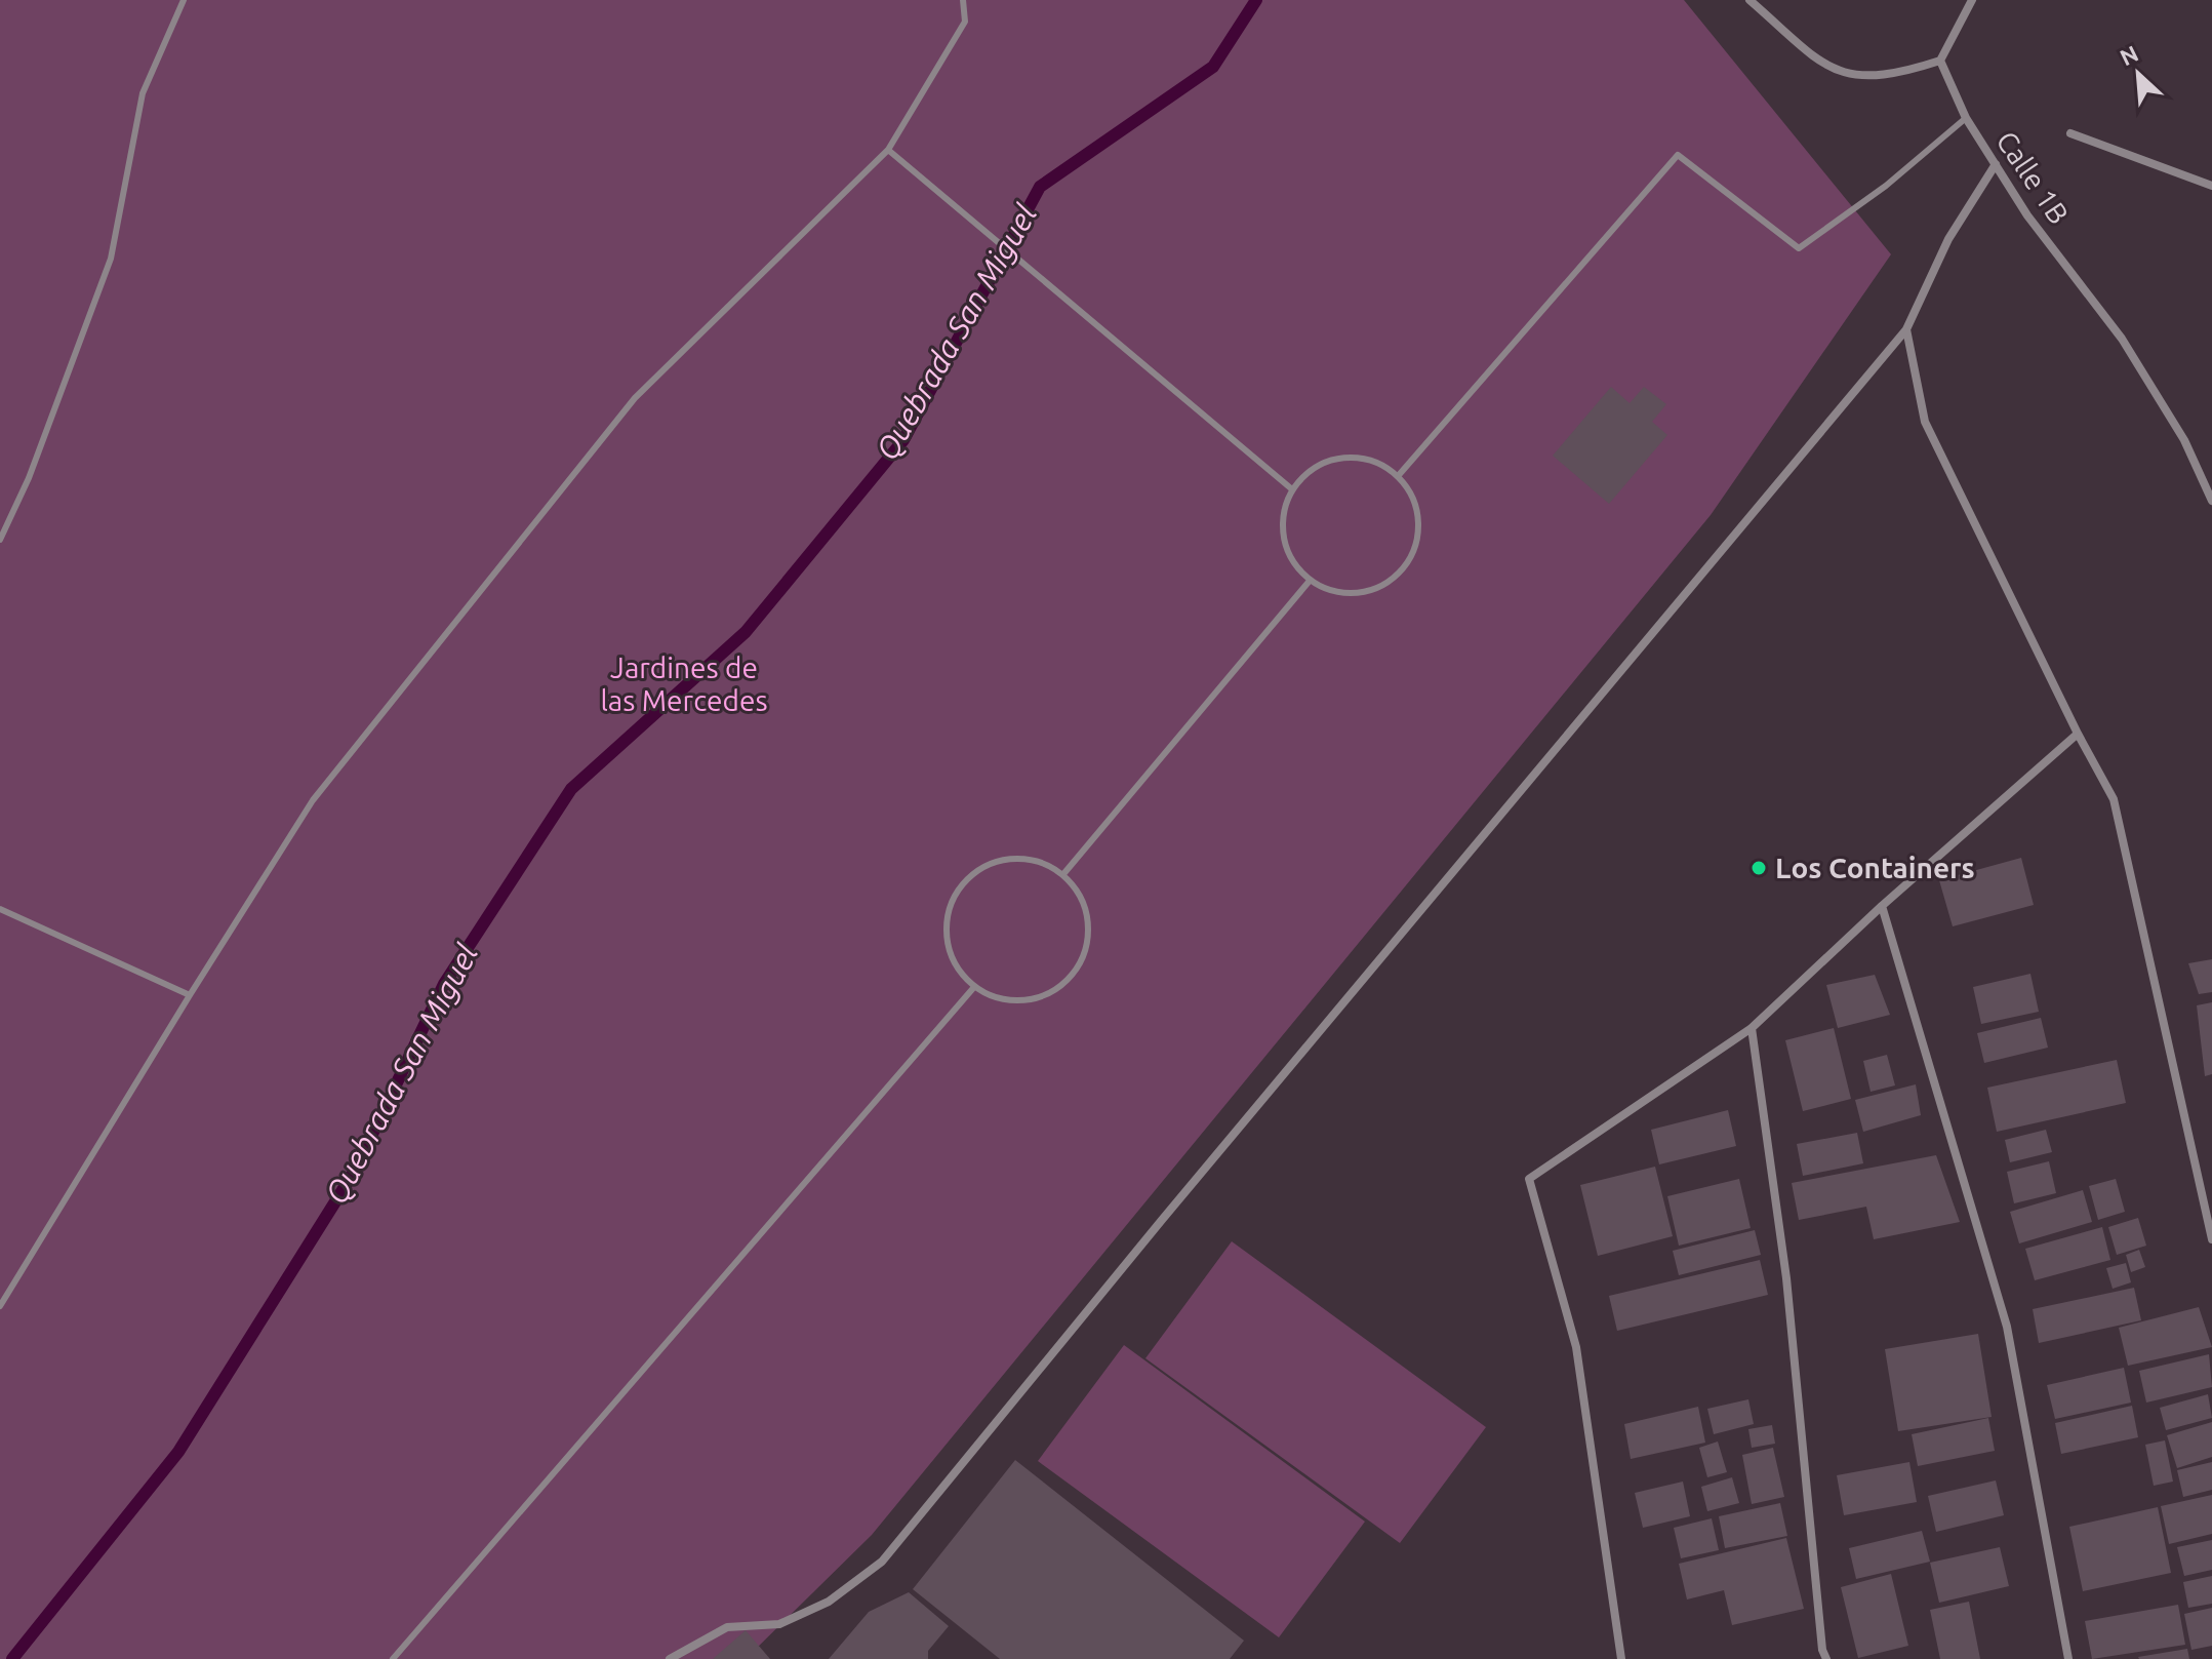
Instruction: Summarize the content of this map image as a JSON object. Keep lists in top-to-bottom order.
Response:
{
  "streets": {
    "street": ["Calle 1B"]
  },
  "water": ["Quebrada San Miguel"],
  "parks": ["Jardines de las Mercedes"],
  "places": ["Los Containers"],
  "north": "top left"
}
